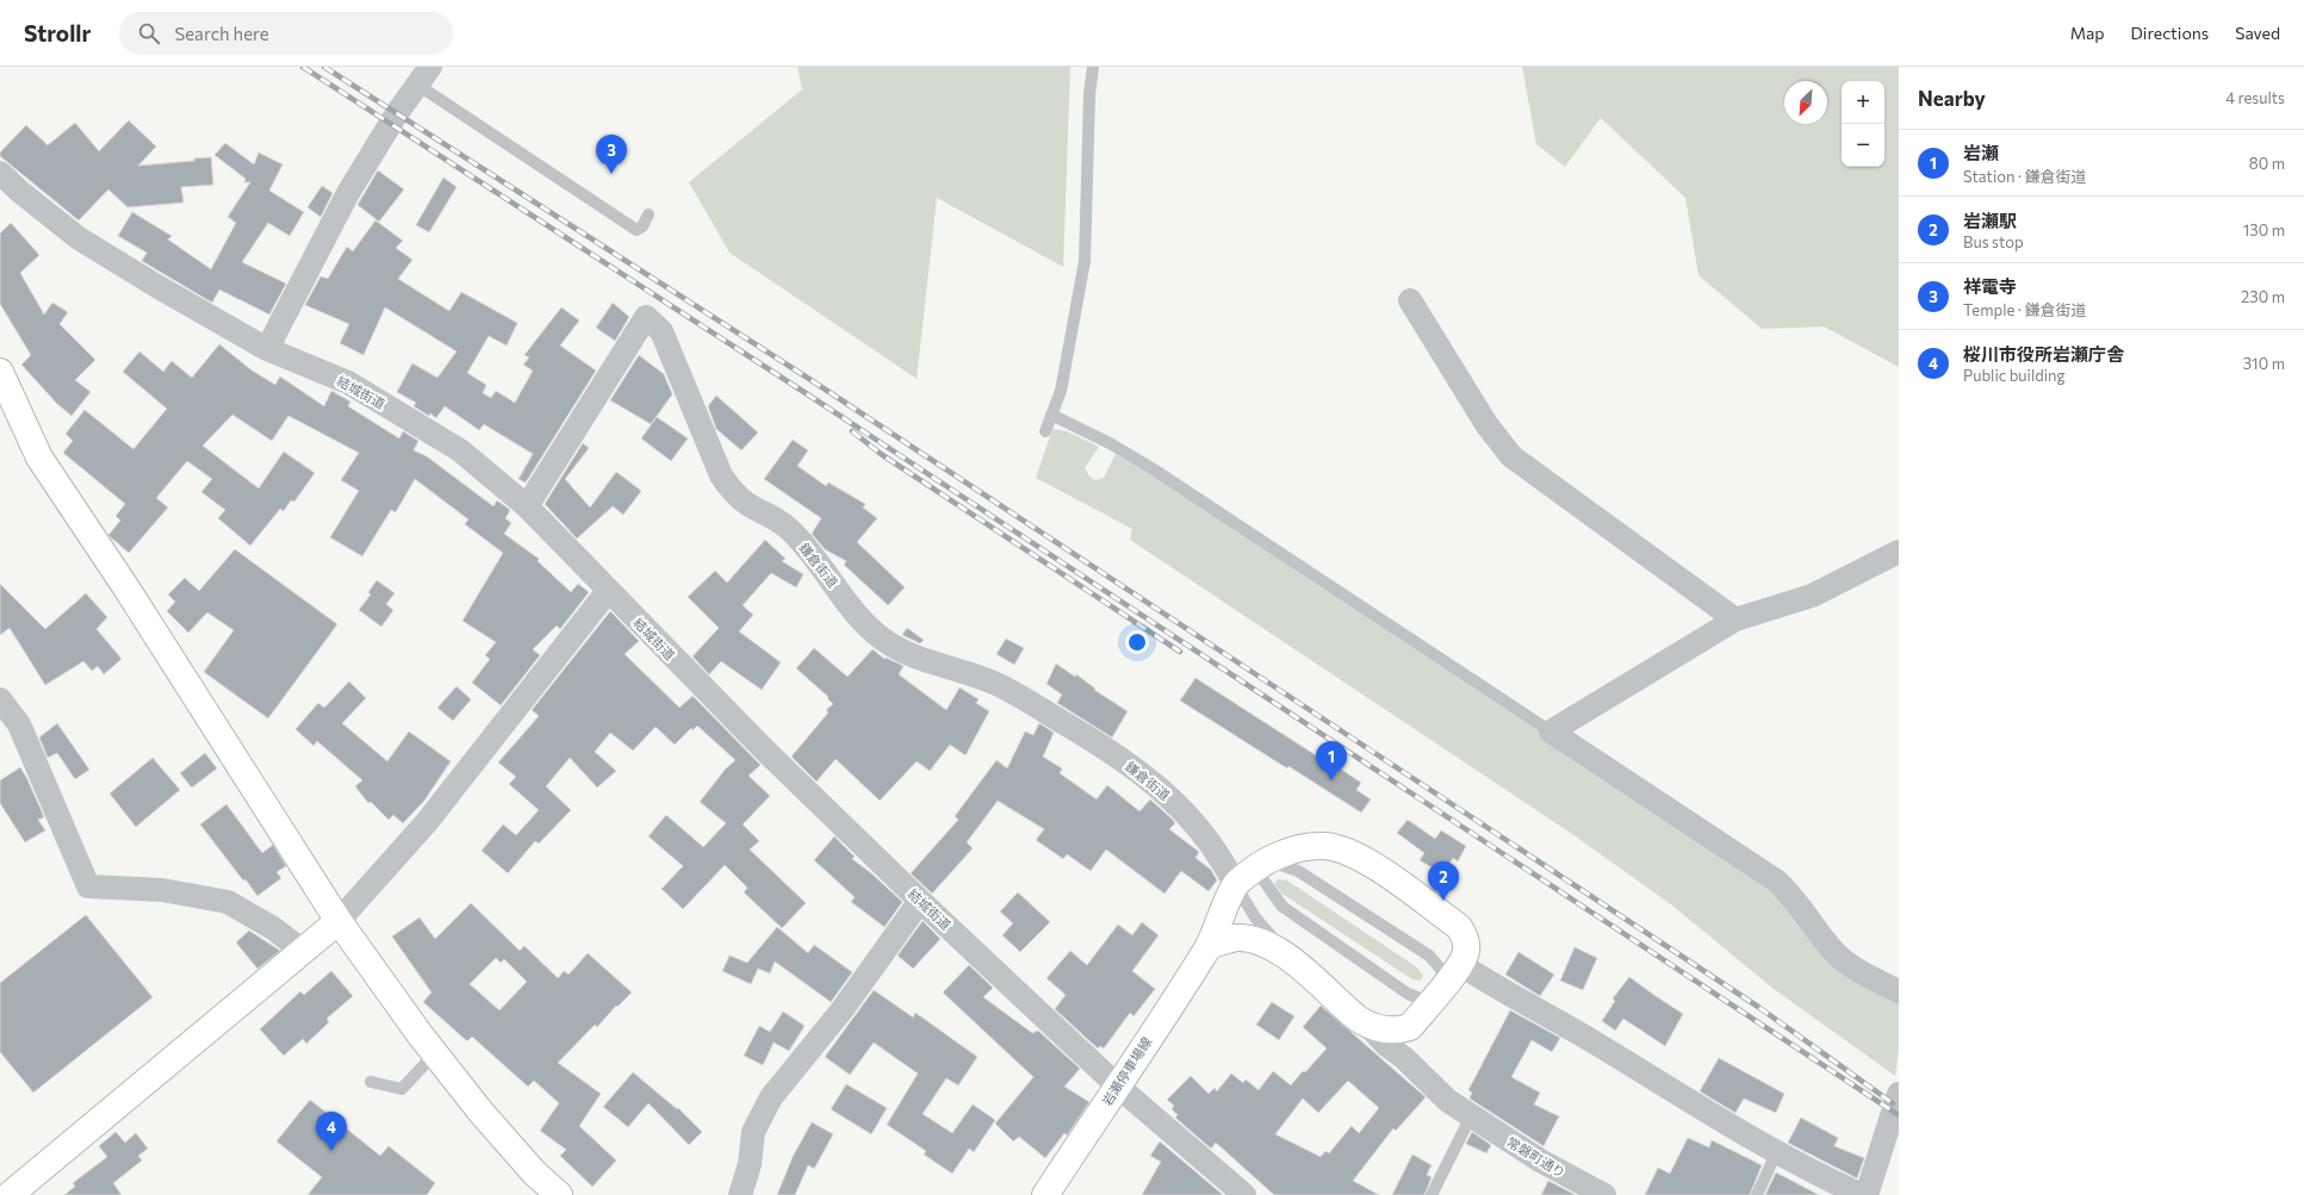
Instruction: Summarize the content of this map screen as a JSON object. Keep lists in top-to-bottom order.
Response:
{
  "streets": {
    "street": [
      "結城街道",
      "鎌倉街道",
      "岩瀬停車場線",
      "常磐町通り"
    ]
  },
  "crossings": [
    ["結城街道", "鎌倉街道"],
    ["結城街道", "岩瀬停車場線"],
    ["鎌倉街道", "岩瀬停車場線"]
  ],
  "north": "bottom left",
  "page": {
    "header": "Strollr",
    "search": "Search here",
    "nav": ["Map", "Directions", "Saved"],
    "heading": ["Nearby", "4 results"],
    "map_buttons": ["+", "−"],
    "list": [
      {
        "mark": "1",
        "name": "岩瀬",
        "note": "Station · 鎌倉街道",
        "value": "80 m"
      },
      {
        "mark": "2",
        "name": "岩瀬駅",
        "note": "Bus stop",
        "value": "130 m"
      },
      {
        "mark": "3",
        "name": "祥電寺",
        "note": "Temple · 鎌倉街道",
        "value": "230 m"
      },
      {
        "mark": "4",
        "name": "桜川市役所岩瀬庁舎",
        "note": "Public building",
        "value": "310 m"
      }
    ],
    "pins": [
      "3",
      "1",
      "2",
      "4"
    ]
  }
}
